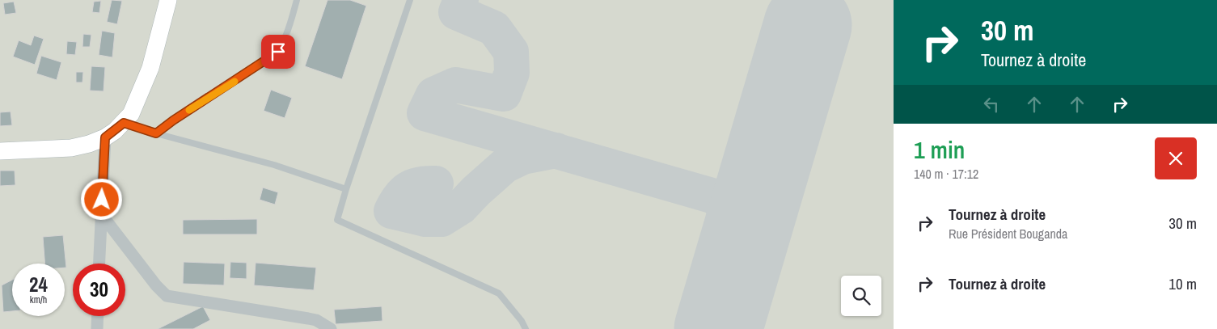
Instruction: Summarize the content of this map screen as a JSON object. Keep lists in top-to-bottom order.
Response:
{
  "page": {
    "turn": ["30 m", "Tournez à droite"],
    "heading": ["1 min", "140 m · 17:12"],
    "list": [
      {
        "name": "Tournez à droite",
        "note": "Rue Président Bouganda",
        "value": "30 m"
      },
      {
        "name": "Tournez à droite",
        "value": "10 m"
      }
    ],
    "speed": "24 km/h",
    "limit": "30"
  }
}
